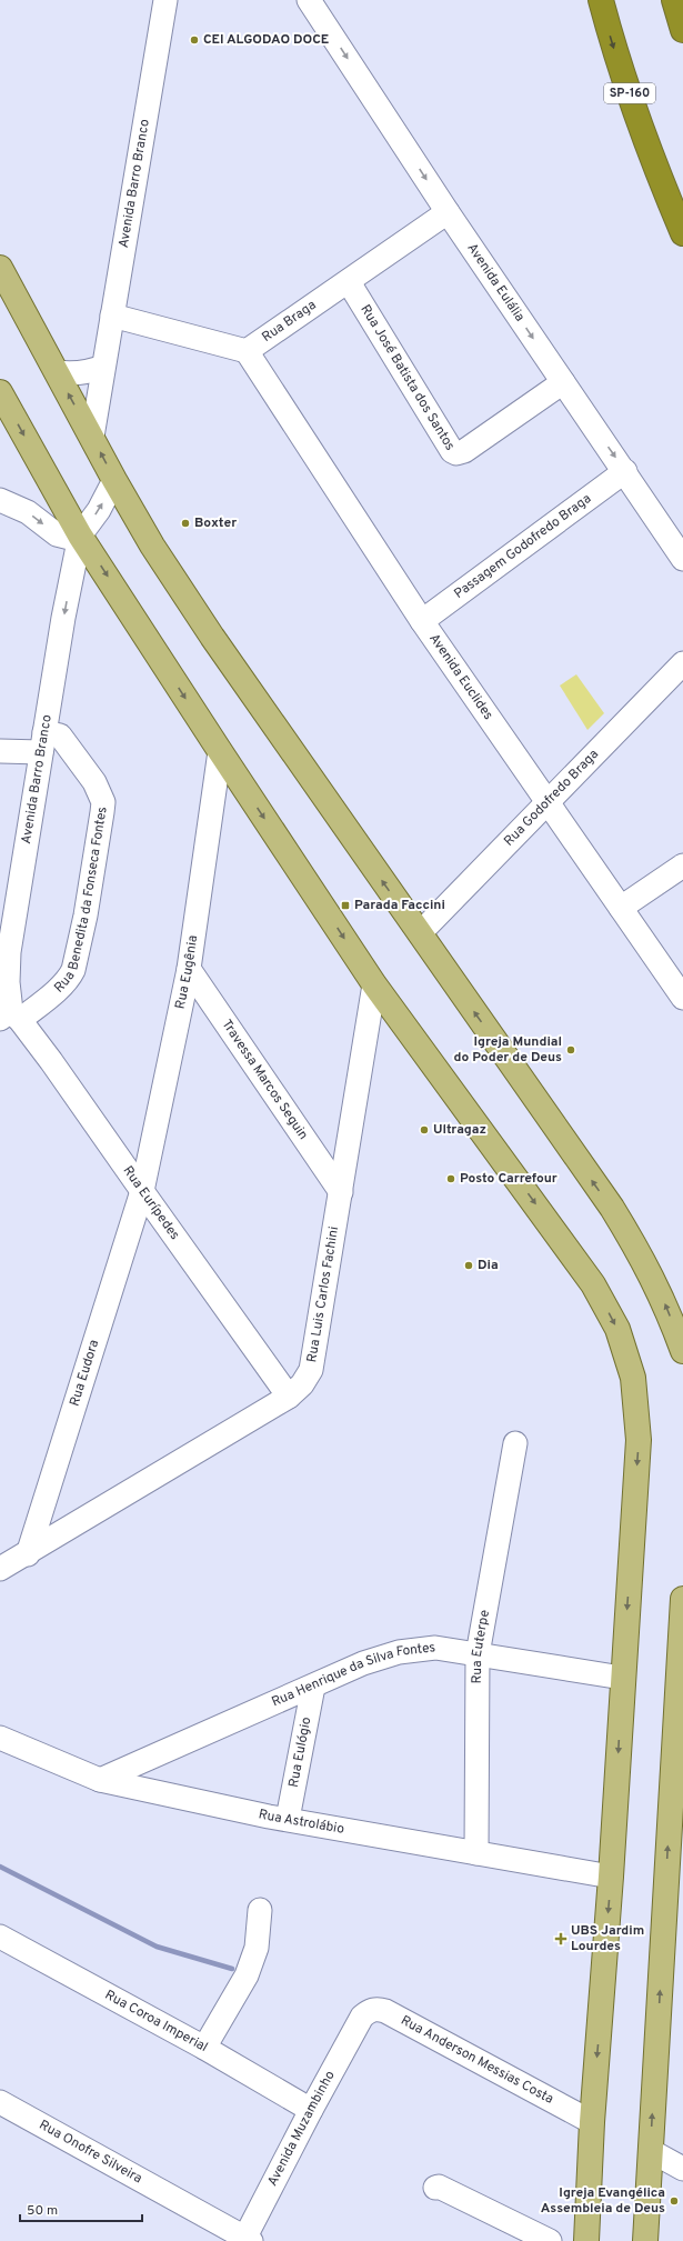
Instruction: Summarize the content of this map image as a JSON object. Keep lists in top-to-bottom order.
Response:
{
  "streets": {
    "highway": ["SP-160"],
    "street": [
      "Avenida Barro Branco",
      "Avenida Eulália",
      "Rua Braga",
      "Rua José Batista dos Santos",
      "Passagem Godofredo Braga",
      "Avenida Euclides",
      "Rua Godofredo Braga",
      "Rua Benedita da Fonseca Fontes",
      "Rua Eugênia",
      "Travessa Marcos Seguin",
      "Rua Eurípedes",
      "Rua Luis Carlos Fachini",
      "Rua Eudora",
      "Rua Euterpe",
      "Rua Henrique da Silva Fontes",
      "Rua Eulógio",
      "Rua Astrolábio",
      "Rua Coroa Imperial",
      "Rua Anderson Messias Costa",
      "Avenida Muzambinho",
      "Rua Onofre Silveira"
    ]
  },
  "crossings": [
    ["Avenida Barro Branco", "Rua Benedita da Fonseca Fontes"],
    ["Avenida Barro Branco", "Rua Eurípedes"],
    ["Avenida Eulália", "Rua Braga"],
    ["Avenida Eulália", "Rua José Batista dos Santos"],
    ["Avenida Eulália", "Passagem Godofredo Braga"],
    ["Rua Braga", "Rua José Batista dos Santos"],
    ["Rua Braga", "Avenida Euclides"],
    ["Passagem Godofredo Braga", "Avenida Euclides"],
    ["Avenida Euclides", "Rua Godofredo Braga"],
    ["Rua Benedita da Fonseca Fontes", "Rua Eurípedes"],
    ["Rua Eugênia", "Travessa Marcos Seguin"],
    ["Rua Eugênia", "Rua Eurípedes"],
    ["Rua Eugênia", "Rua Eudora"],
    ["Travessa Marcos Seguin", "Rua Luis Carlos Fachini"],
    ["Rua Eurípedes", "Rua Luis Carlos Fachini"],
    ["Rua Eurípedes", "Rua Eudora"],
    ["Rua Luis Carlos Fachini", "Rua Eudora"],
    ["Rua Euterpe", "Rua Henrique da Silva Fontes"],
    ["Rua Euterpe", "Rua Astrolábio"],
    ["Rua Henrique da Silva Fontes", "Rua Eulógio"],
    ["Rua Henrique da Silva Fontes", "Rua Astrolábio"],
    ["Rua Eulógio", "Rua Astrolábio"],
    ["Rua Coroa Imperial", "Avenida Muzambinho"],
    ["Rua Anderson Messias Costa", "Avenida Muzambinho"],
    ["Avenida Muzambinho", "Rua Onofre Silveira"]
  ],
  "one_way": ["Avenida Eulália"],
  "places": {
    "other": [
      "CEI ALGODAO DOCE",
      "Boxter",
      "Igreja Mundial do Poder de Deus",
      "Ultragaz",
      "Posto Carrefour",
      "Dia",
      "Igreja Evangélica Assembleia de Deus"
    ],
    "transit": ["Parada Faccini"],
    "health": ["UBS Jardim Lourdes"]
  },
  "scale_bar": "50 m"
}
